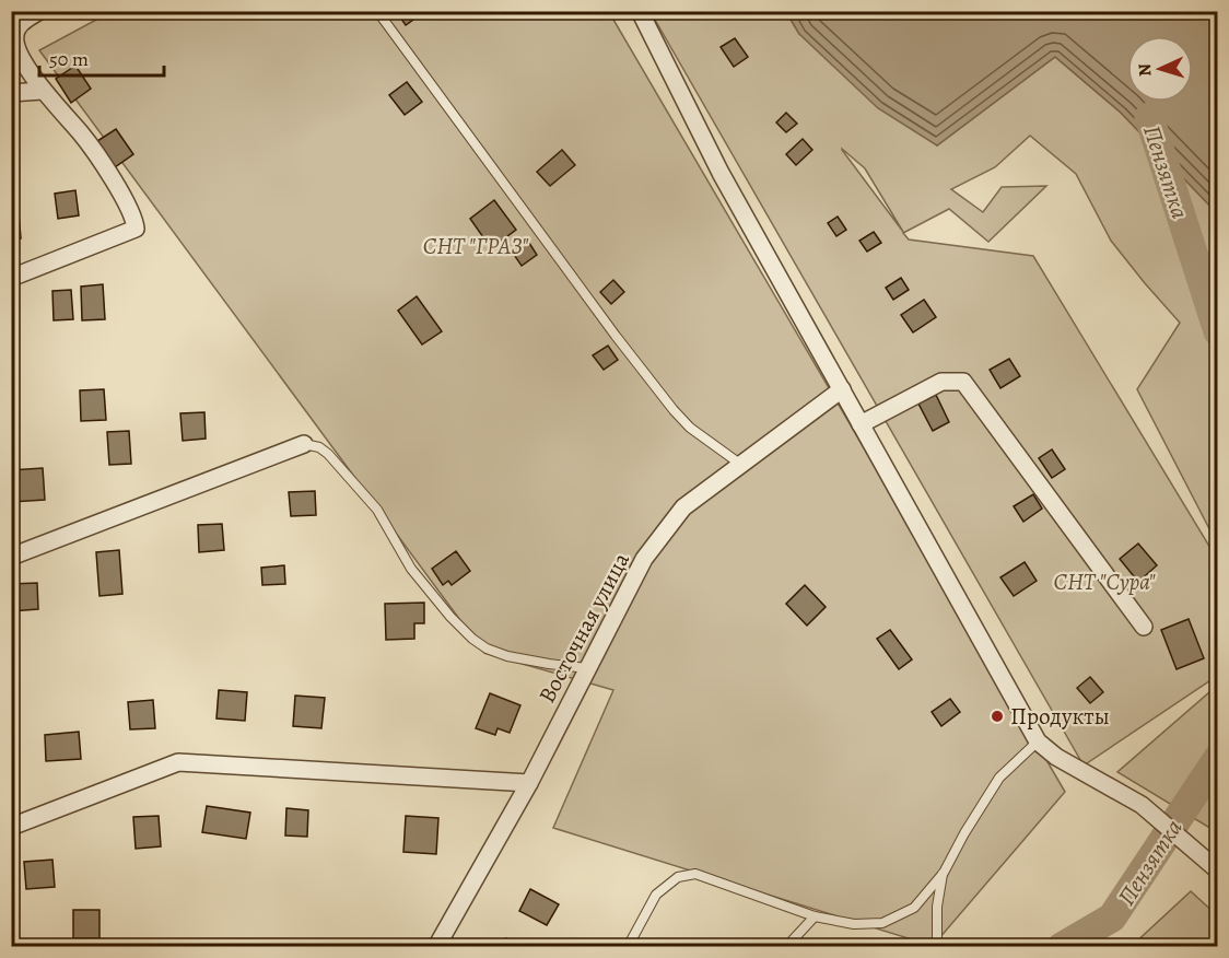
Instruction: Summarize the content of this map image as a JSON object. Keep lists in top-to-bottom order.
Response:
{
  "streets": {
    "street": ["Восточная улица"]
  },
  "water": ["Пензятка"],
  "parks": ["СНТ \"ГРАЗ\"", "СНТ \"Сура\""],
  "places": ["Продукты"],
  "scale_bar": "50 m",
  "north": "left"
}
